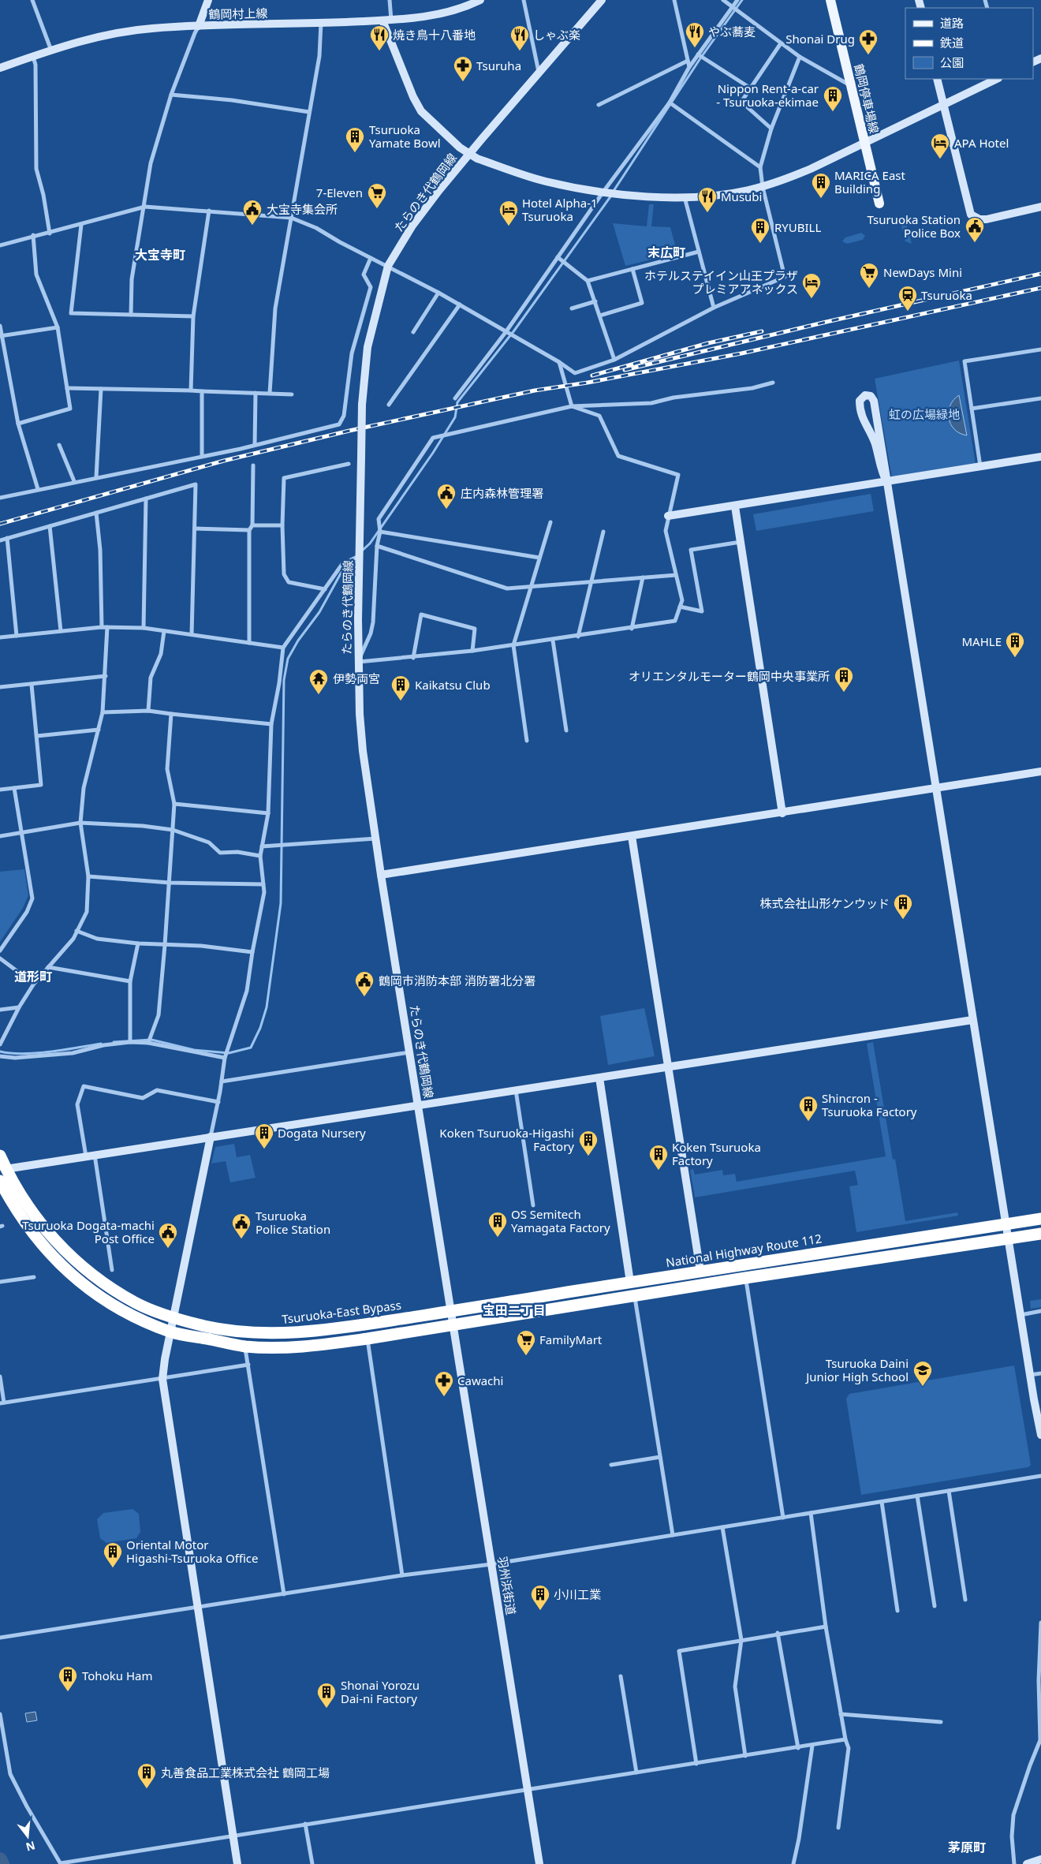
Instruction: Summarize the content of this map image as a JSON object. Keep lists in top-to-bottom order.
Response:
{
  "streets": {
    "highway": ["National Highway Route 112", "Tsuruoka-East Bypass"],
    "main road": ["鶴岡停車場線"],
    "street": ["鶴岡村上線", "たらのき代鶴岡線", "羽州浜街道"]
  },
  "crossings": [
    ["たらのき代鶴岡線", "National Highway Route 112"],
    ["たらのき代鶴岡線", "Tsuruoka-East Bypass"],
    ["たらのき代鶴岡線", "羽州浜街道"],
    ["National Highway Route 112", "Tsuruoka-East Bypass"],
    ["National Highway Route 112", "羽州浜街道"],
    ["Tsuruoka-East Bypass", "羽州浜街道"]
  ],
  "districts": [
    "末広町",
    "大宝寺町",
    "道形町",
    "宝田二丁目",
    "茅原町"
  ],
  "parks": ["虹の広場緑地"],
  "places": {
    "restaurant": [
      "やぶ蕎麦",
      "焼き鳥十八番地",
      "しゃぶ楽",
      "Musubi"
    ],
    "pharmacy": ["Shonai Drug", "Tsuruha", "Cawachi"],
    "building": [
      "Nippon Rent-a-car - Tsuruoka-ekimae",
      "Tsuruoka Yamate Bowl",
      "MARICA East Building",
      "RYUBILL",
      "MAHLE",
      "オリエンタルモーター鶴岡中央事業所",
      "Kaikatsu Club",
      "株式会社山形ケンウッド",
      "Shincron - Tsuruoka Factory",
      "Dogata Nursery",
      "Koken Tsuruoka-Higashi Factory",
      "Koken Tsuruoka Factory",
      "OS Semitech Yamagata Factory",
      "Oriental Motor Higashi-Tsuruoka Office",
      "小川工業",
      "Tohoku Ham",
      "Shonai Yorozu Dai-ni Factory",
      "丸善食品工業株式会社 鶴岡工場"
    ],
    "hotel": ["APA Hotel", "Hotel Alpha-1 Tsuruoka", "ホテルステイイン山王プラザ プレミアアネックス"],
    "supermarket": ["7-Eleven", "NewDays Mini", "FamilyMart"],
    "public building": [
      "大宝寺集会所",
      "Tsuruoka Station Police Box",
      "庄内森林管理署",
      "鶴岡市消防本部 消防署北分署",
      "Tsuruoka Police Station",
      "Tsuruoka Dogata-machi Post Office"
    ],
    "station": ["Tsuruoka"],
    "temple": ["伊勢両宮"],
    "school or university": ["Tsuruoka Daini Junior High School"]
  },
  "legend": ["道路", "鉄道", "公園"],
  "north": "bottom"
}
